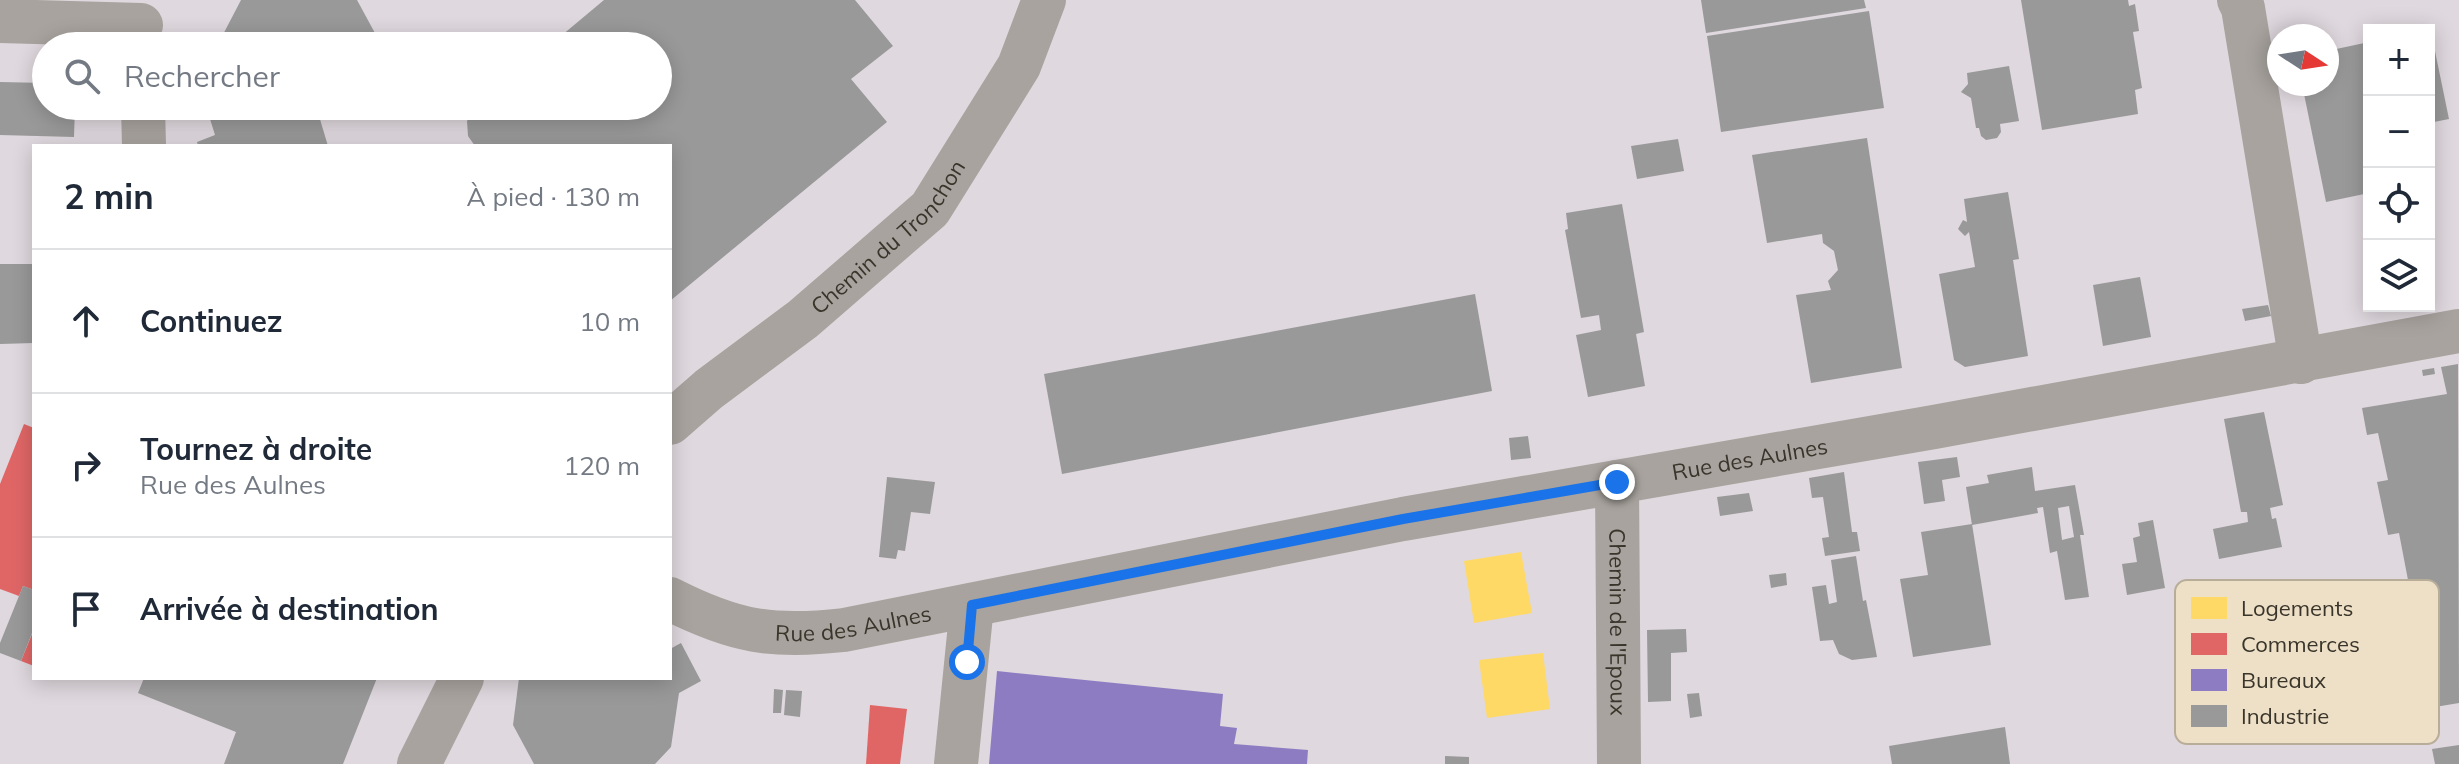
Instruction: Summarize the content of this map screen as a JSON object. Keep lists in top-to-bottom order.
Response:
{
  "streets": {
    "street": ["Chemin du Tronchon", "Rue des Aulnes", "Chemin de l'Epoux"]
  },
  "crossings": [
    ["Rue des Aulnes", "Chemin de l'Epoux"]
  ],
  "legend": [
    "Logements",
    "Commerces",
    "Bureaux",
    "Industrie"
  ],
  "north": "right",
  "page": {
    "map_buttons": ["+", "−"],
    "search": "Rechercher",
    "heading": ["2 min", "À pied · 130 m"],
    "list": [
      ["Continuez", "10 m"],
      ["Tournez à droite", "Rue des Aulnes", "120 m"],
      "Arrivée à destination"
    ]
  }
}
